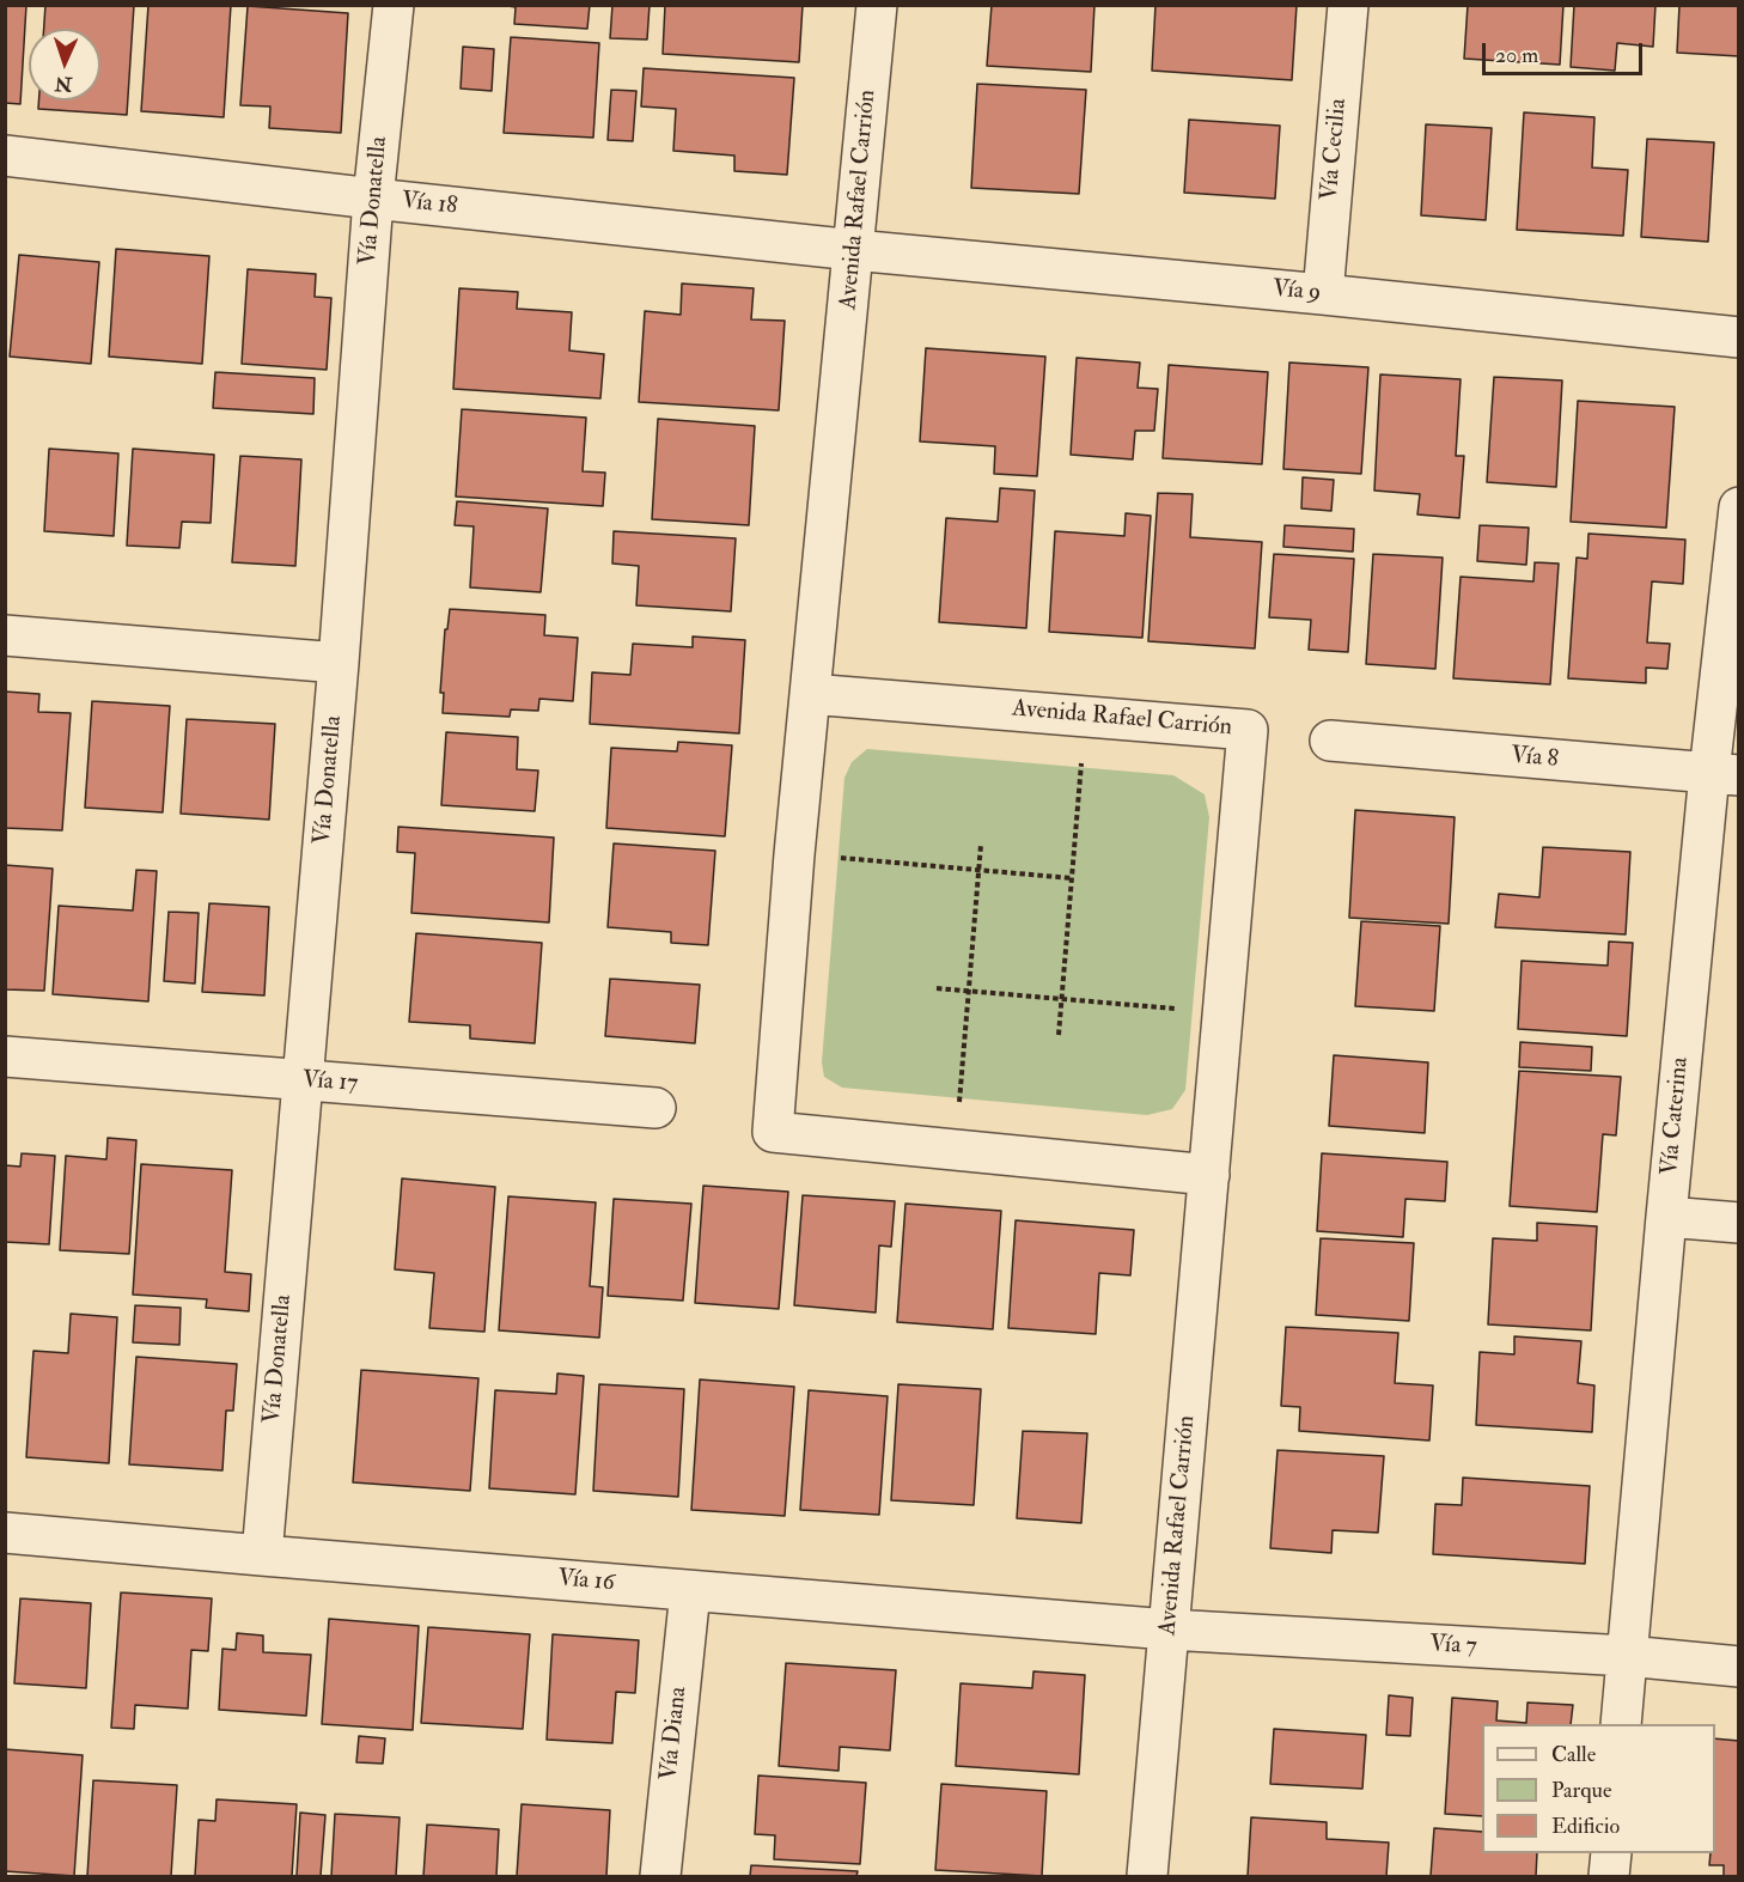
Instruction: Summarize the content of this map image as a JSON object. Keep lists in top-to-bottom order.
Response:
{
  "streets": {
    "street": [
      "Vía Cecilia",
      "Avenida Rafael Carrión",
      "Vía Donatella",
      "Vía 18",
      "Vía 9",
      "Vía 8",
      "Vía 17",
      "Vía Caterina",
      "Vía 16",
      "Vía 7",
      "Vía Diana"
    ]
  },
  "crossings": [
    ["Vía Cecilia", "Vía 9"],
    ["Avenida Rafael Carrión", "Vía 18"],
    ["Avenida Rafael Carrión", "Vía 9"],
    ["Avenida Rafael Carrión", "Vía 16"],
    ["Avenida Rafael Carrión", "Vía 7"],
    ["Vía Donatella", "Vía 18"],
    ["Vía Donatella", "Vía 17"],
    ["Vía Donatella", "Vía 16"],
    ["Vía 18", "Vía 9"],
    ["Vía 8", "Vía Caterina"],
    ["Vía Caterina", "Vía 7"],
    ["Vía 16", "Vía 7"],
    ["Vía 16", "Vía Diana"]
  ],
  "legend": ["Calle", "Parque", "Edificio"],
  "scale_bar": "20 m",
  "north": "bottom"
}
